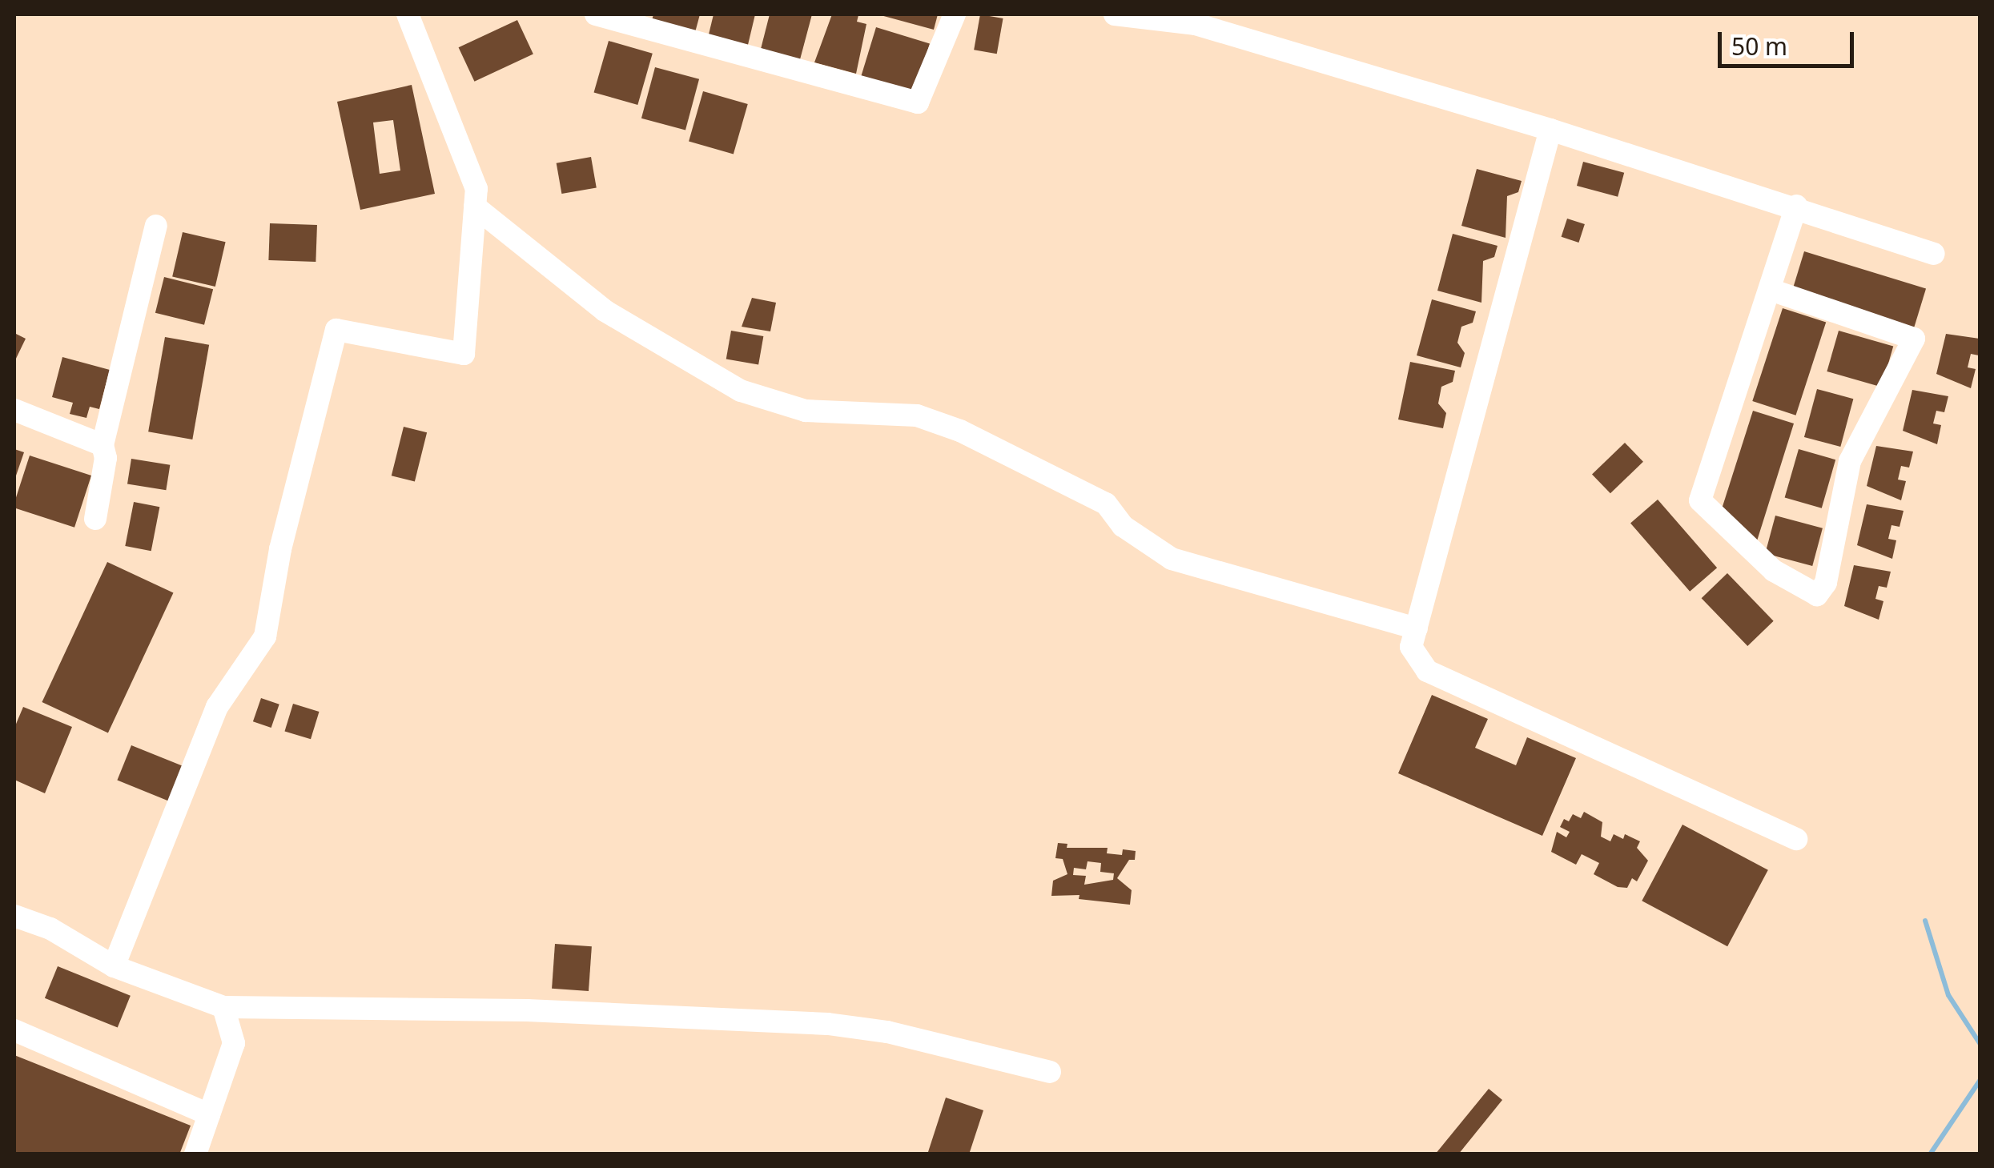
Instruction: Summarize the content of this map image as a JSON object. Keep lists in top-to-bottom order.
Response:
{
  "scale_bar": "50 m"
}
